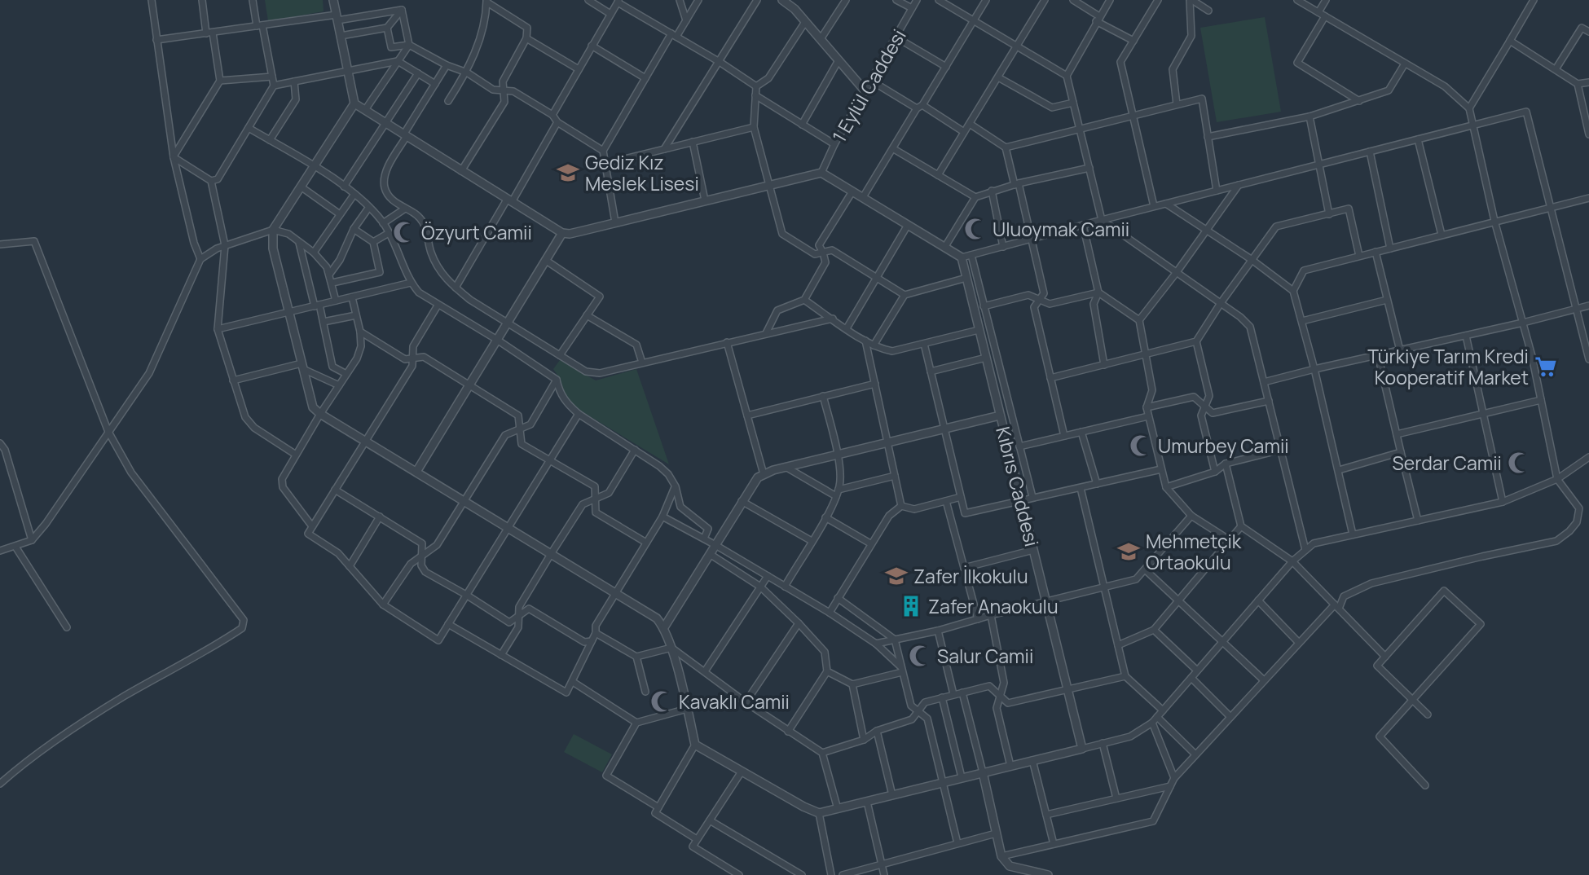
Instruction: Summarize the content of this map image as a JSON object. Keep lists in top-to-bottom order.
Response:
{
  "streets": {
    "street": ["1 Eylül Caddesi", "Kıbrıs Caddesi"]
  },
  "places": {
    "school or university": ["Gediz Kız Meslek Lisesi", "Mehmetçik Ortaokulu", "Zafer İlkokulu"],
    "mosque": [
      "Uluoymak Camii",
      "Özyurt Camii",
      "Umurbey Camii",
      "Serdar Camii",
      "Salur Camii",
      "Kavaklı Camii"
    ],
    "supermarket": ["Türkiye Tarım Kredi Kooperatif Market"],
    "building": ["Zafer Anaokulu"]
  }
}
